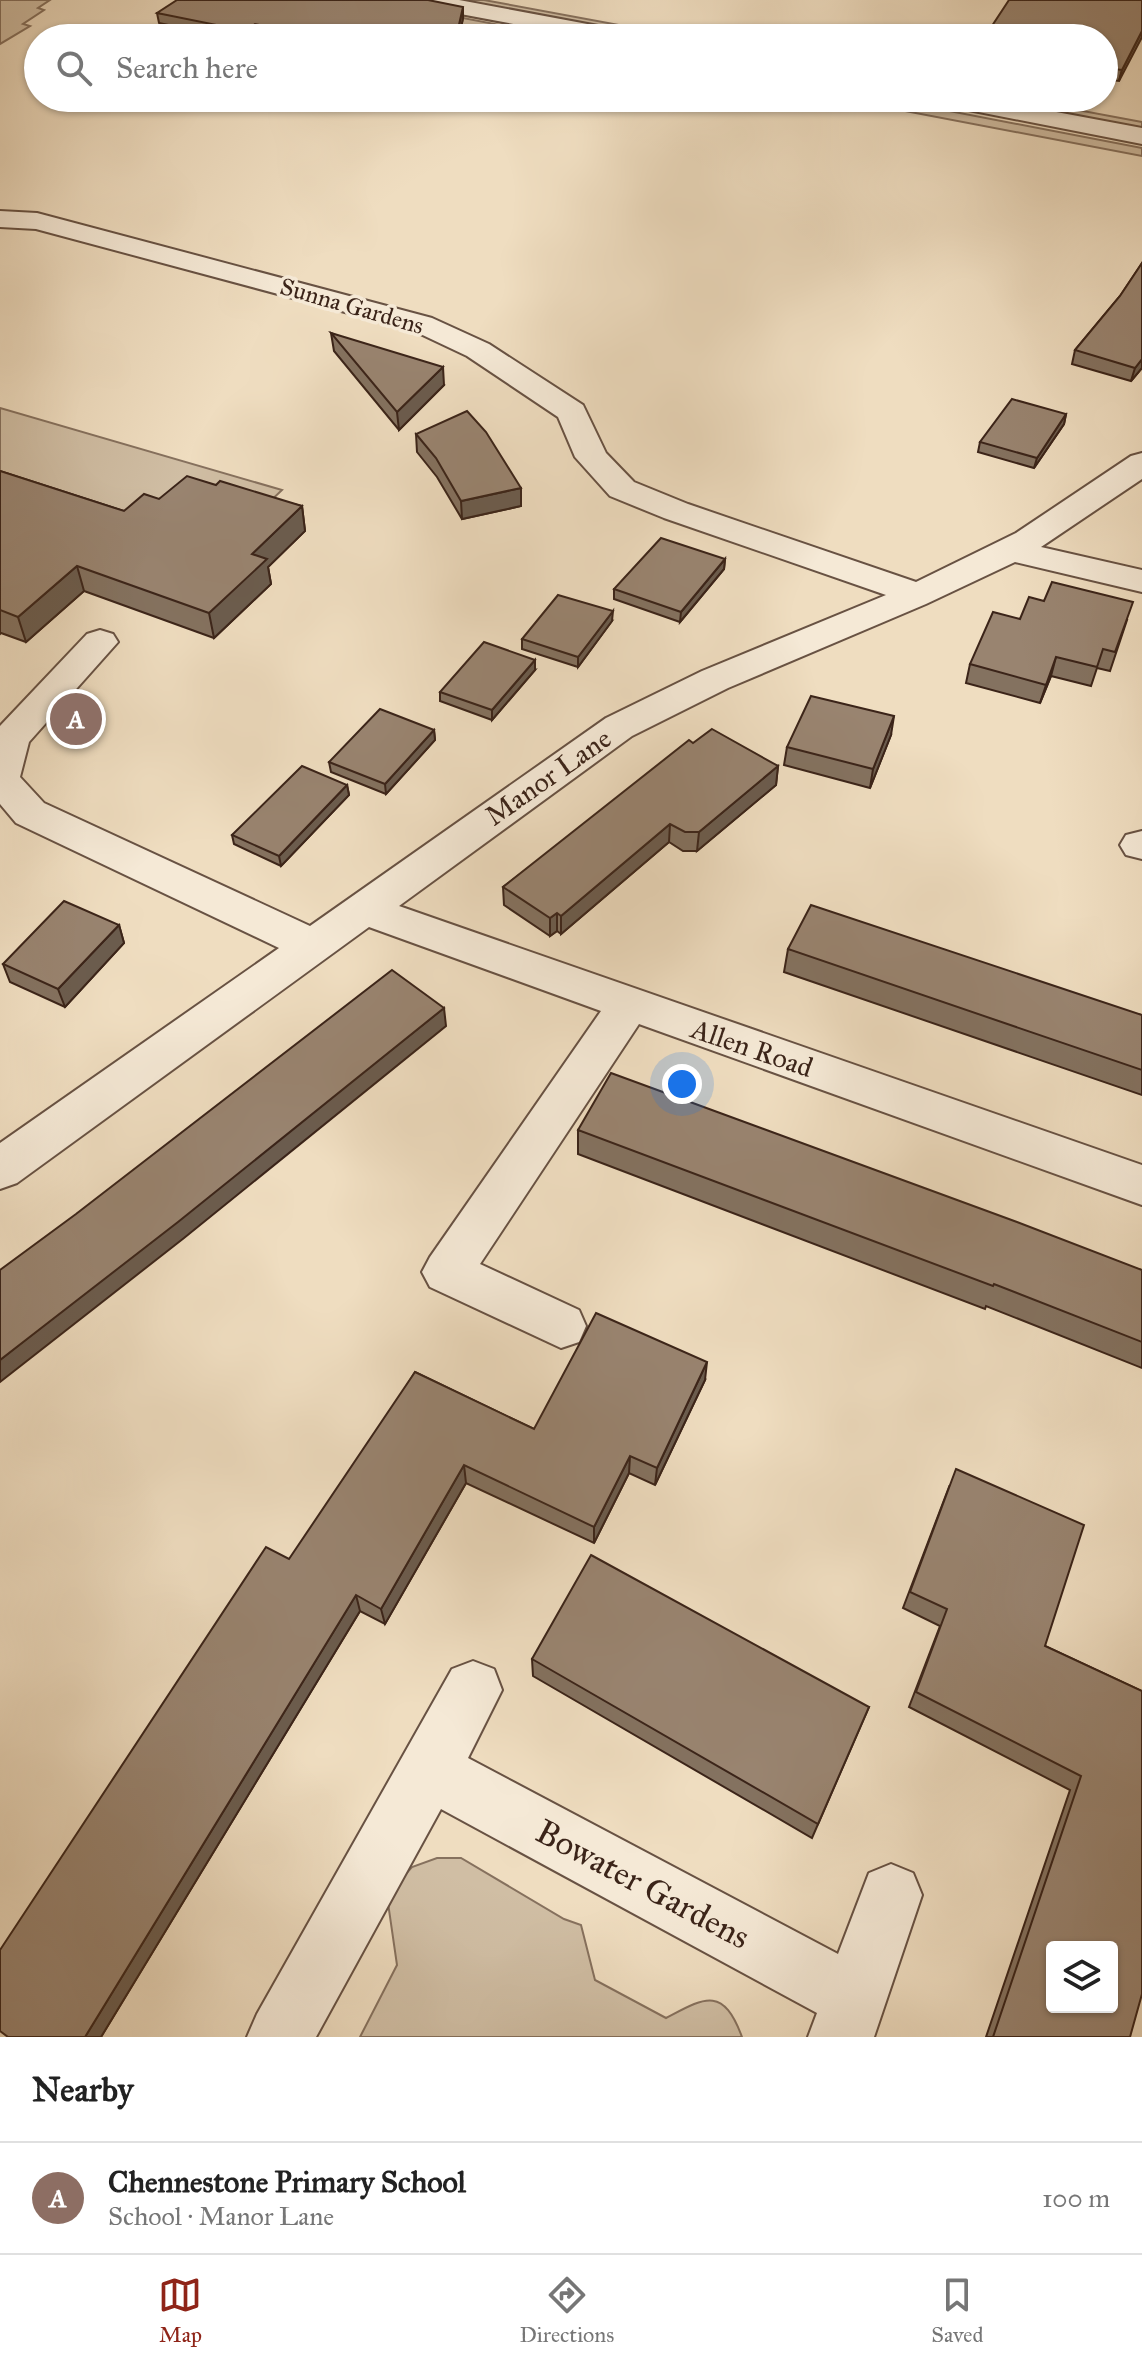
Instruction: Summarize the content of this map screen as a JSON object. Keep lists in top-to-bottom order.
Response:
{
  "streets": {
    "street": [
      "Sunna Gardens",
      "Manor Lane",
      "Allen Road",
      "Bowater Gardens"
    ]
  },
  "crossings": [
    ["Sunna Gardens", "Manor Lane"],
    ["Manor Lane", "Allen Road"]
  ],
  "page": {
    "search": "Search here",
    "pins": "A",
    "heading": "Nearby",
    "list": [
      {
        "mark": "A",
        "name": "Chennestone Primary School",
        "note": "School · Manor Lane",
        "value": "100 m"
      }
    ],
    "nav": ["Map", "Directions", "Saved"]
  }
}
